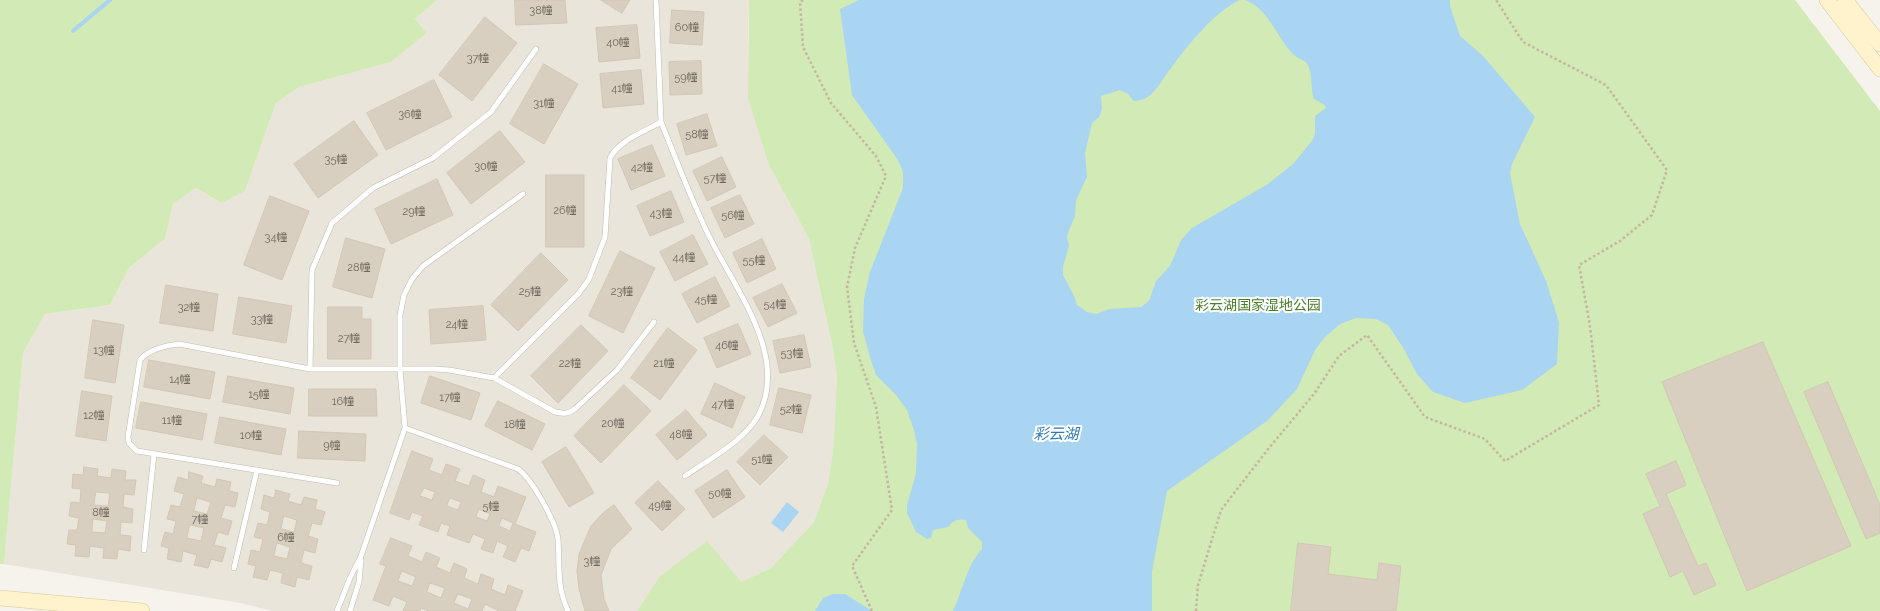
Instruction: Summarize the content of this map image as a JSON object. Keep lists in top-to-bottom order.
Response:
{
  "water": ["彩云湖"],
  "parks": ["彩云湖国家湿地公园"],
  "house_numbers": [
    "38幢",
    "60幢",
    "40幢",
    "37幢",
    "59幢",
    "41幢",
    "31幢",
    "36幢",
    "58幢",
    "35幢",
    "30幢",
    "42幢",
    "57幢",
    "26幢",
    "29幢",
    "43幢",
    "56幢",
    "34幢",
    "44幢",
    "55幢",
    "28幢",
    "25幢",
    "23幢",
    "45幢",
    "54幢",
    "32幢",
    "33幢",
    "24幢",
    "27幢",
    "46幢",
    "13幢",
    "53幢",
    "22幢",
    "21幢",
    "14幢",
    "15幢",
    "17幢",
    "16幢",
    "47幢",
    "52幢",
    "12幢",
    "11幢",
    "20幢",
    "18幢",
    "48幢",
    "10幢",
    "9幢",
    "51幢",
    "50幢",
    "49幢",
    "5幢",
    "8幢",
    "7幢",
    "6幢",
    "3幢"
  ]
}
